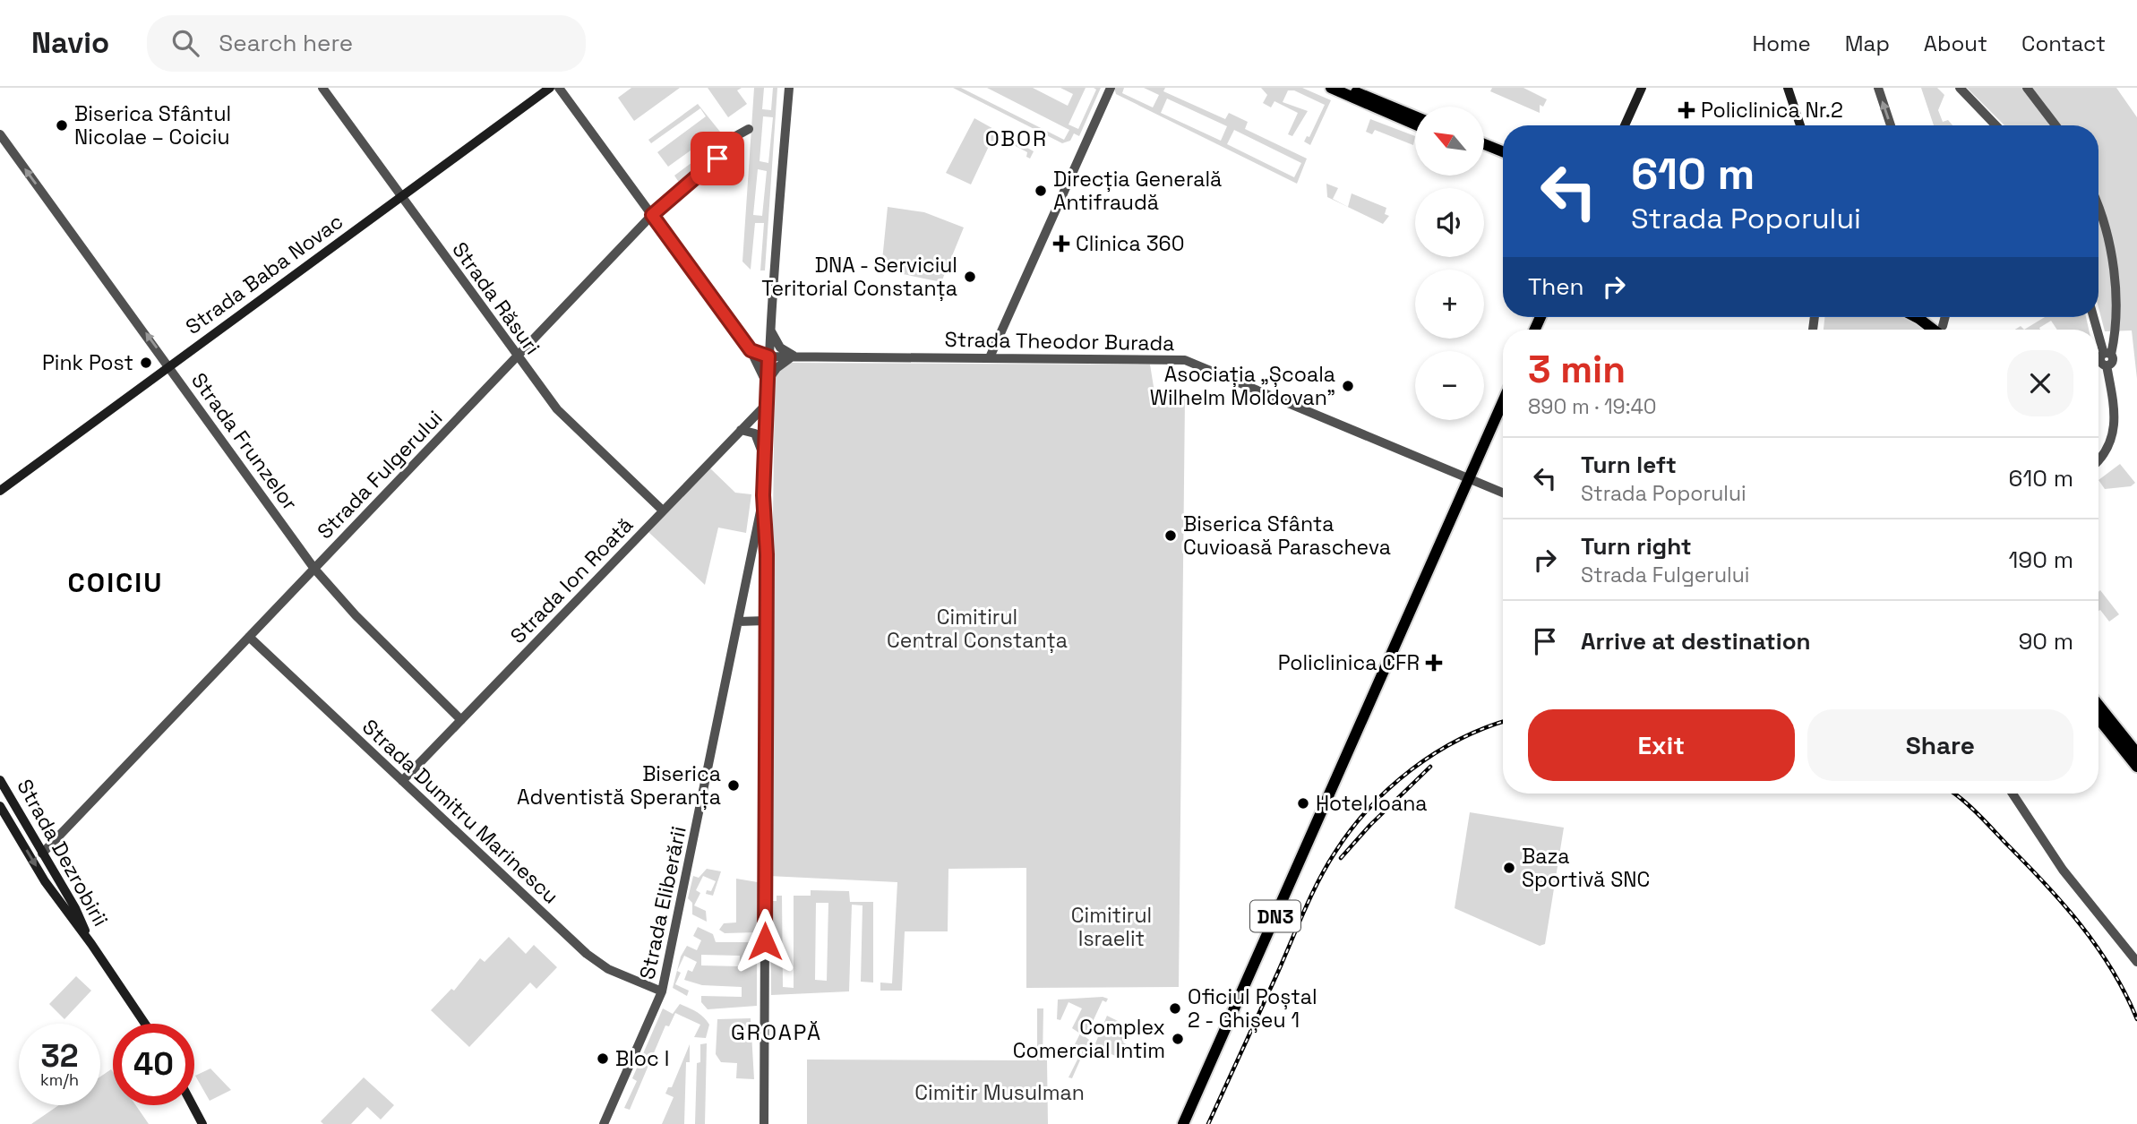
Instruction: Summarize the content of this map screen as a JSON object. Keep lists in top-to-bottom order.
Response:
{
  "streets": {
    "main road": ["Strada Baba Novac", "Strada Dezrobirii", "DN3"],
    "street": [
      "Strada Răsuri",
      "Strada Theodor Burada",
      "Strada Frunzelor",
      "Strada Fulgerului",
      "Strada Ion Roată",
      "Strada Dumitru Marinescu",
      "Strada Eliberării"
    ]
  },
  "crossings": [
    ["Strada Baba Novac", "Strada Răsuri"],
    ["Strada Baba Novac", "Strada Frunzelor"],
    ["Strada Răsuri", "Strada Fulgerului"],
    ["Strada Răsuri", "Strada Ion Roată"],
    ["Strada Theodor Burada", "DN3"],
    ["Strada Frunzelor", "Strada Fulgerului"],
    ["Strada Frunzelor", "Strada Ion Roată"],
    ["Strada Fulgerului", "Strada Dumitru Marinescu"],
    ["Strada Fulgerului", "Strada Dezrobirii"],
    ["Strada Ion Roată", "Strada Dumitru Marinescu"],
    ["Strada Dumitru Marinescu", "Strada Eliberării"]
  ],
  "one_way": ["Strada Frunzelor"],
  "districts": ["OBOR", "COICIU", "GROAPĂ"],
  "parks": ["Cimitirul Central Constanța", "Cimitirul Israelit", "Cimitir Musulman"],
  "places": {
    "health": ["Policlinica Nr.2", "Clinica 360", "Policlinica CFR"],
    "other": [
      "Biserica Sfântul Nicolae – Coiciu",
      "Direcția Generală Antifraudă",
      "DNA - Serviciul Teritorial Constanța",
      "Pink Post",
      "Asociația „Școala Wilhelm Moldovan”",
      "Biserica Sfânta Cuvioasă Parascheva",
      "Biserica Adventistă Speranța",
      "Hotel Ioana",
      "Baza Sportivă SNC",
      "Oficiul Poștal 2 - Ghișeu 1",
      "Complex Comercial Intim",
      "Bloc I"
    ]
  },
  "north": "top left",
  "page": {
    "header": "Navio",
    "search": "Search here",
    "nav": [
      "Home",
      "Map",
      "About",
      "Contact"
    ],
    "map_buttons": ["+", "−"],
    "turn": ["610 m", "Strada Poporului"],
    "then": "Then",
    "heading": ["3 min", "890 m · 19:40"],
    "list": [
      {
        "name": "Turn left",
        "note": "Strada Poporului",
        "value": "610 m"
      },
      {
        "name": "Turn right",
        "note": "Strada Fulgerului",
        "value": "190 m"
      },
      {
        "name": "Arrive at destination",
        "value": "90 m"
      }
    ],
    "buttons": ["Exit", "Share"],
    "speed": "32 km/h",
    "limit": "40"
  }
}
